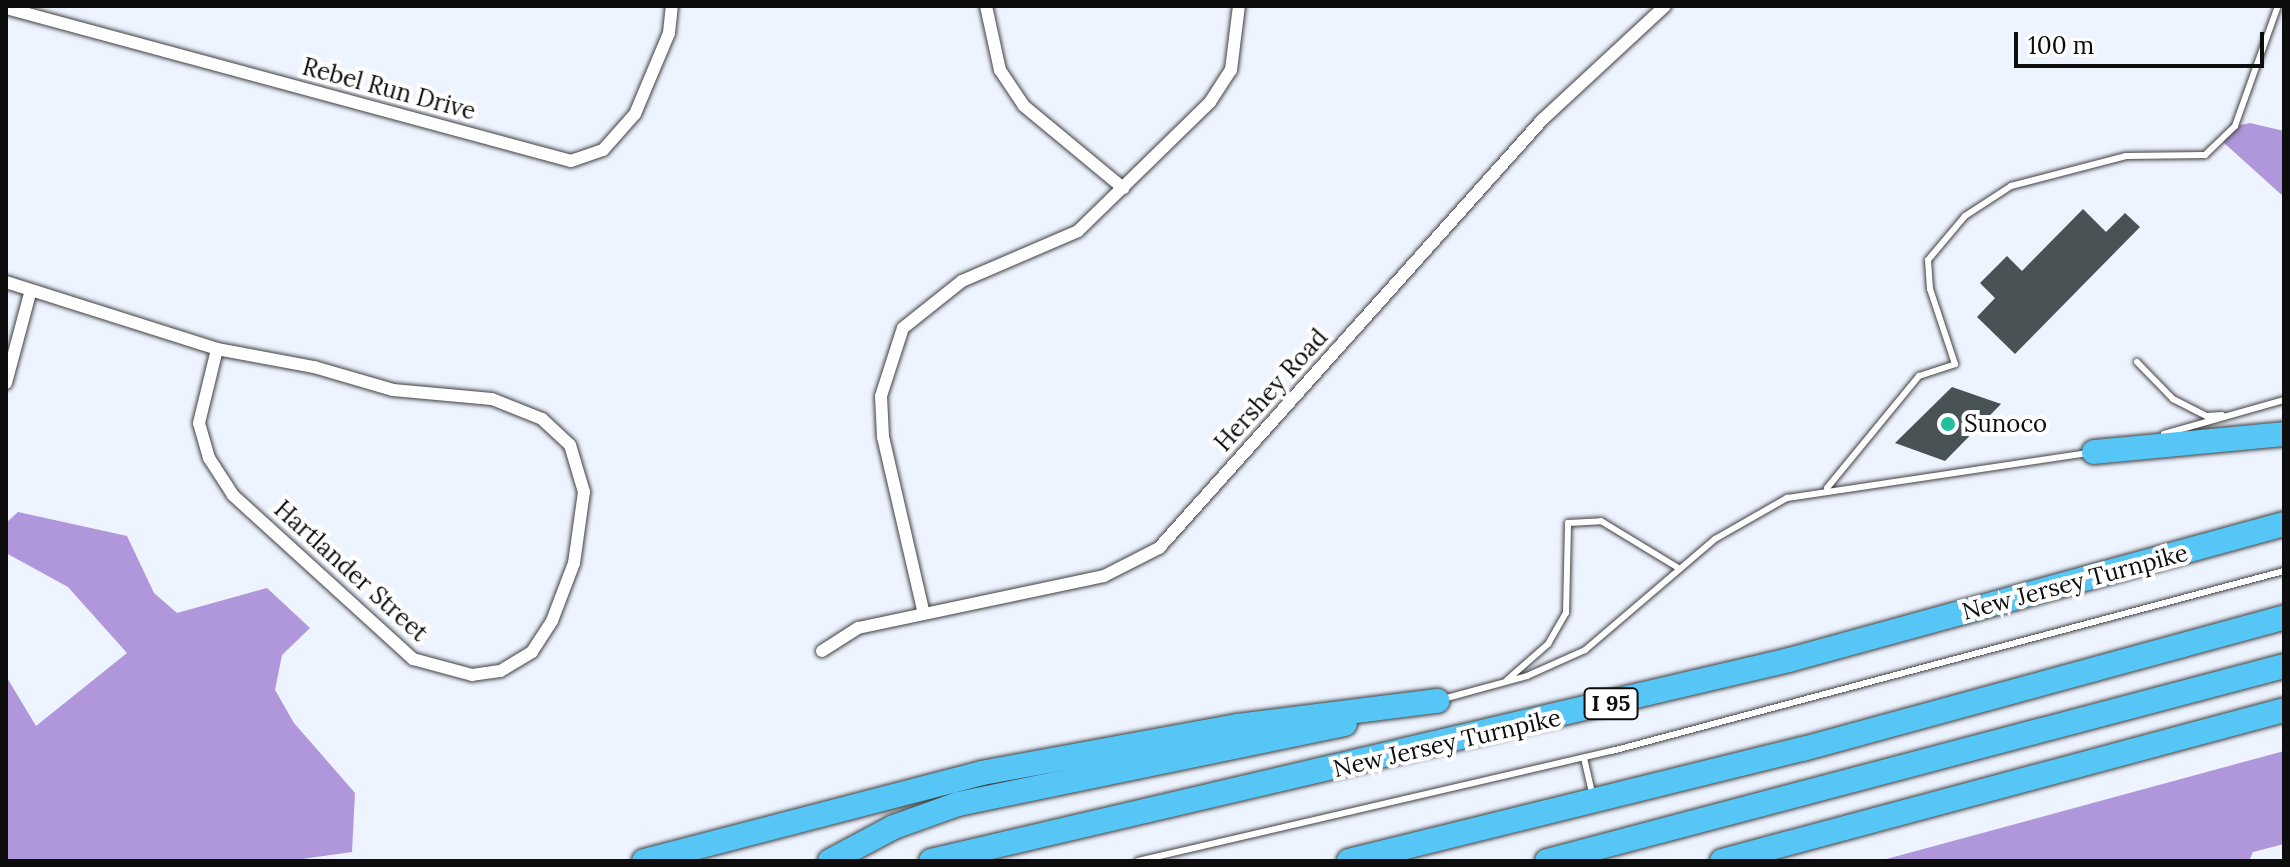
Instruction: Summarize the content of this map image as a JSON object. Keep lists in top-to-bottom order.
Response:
{
  "streets": {
    "highway": ["New Jersey Turnpike", "I 95"],
    "street": ["Rebel Run Drive", "Hershey Road", "Hartlander Street"]
  },
  "places": ["Sunoco"],
  "scale_bar": "100 m"
}
